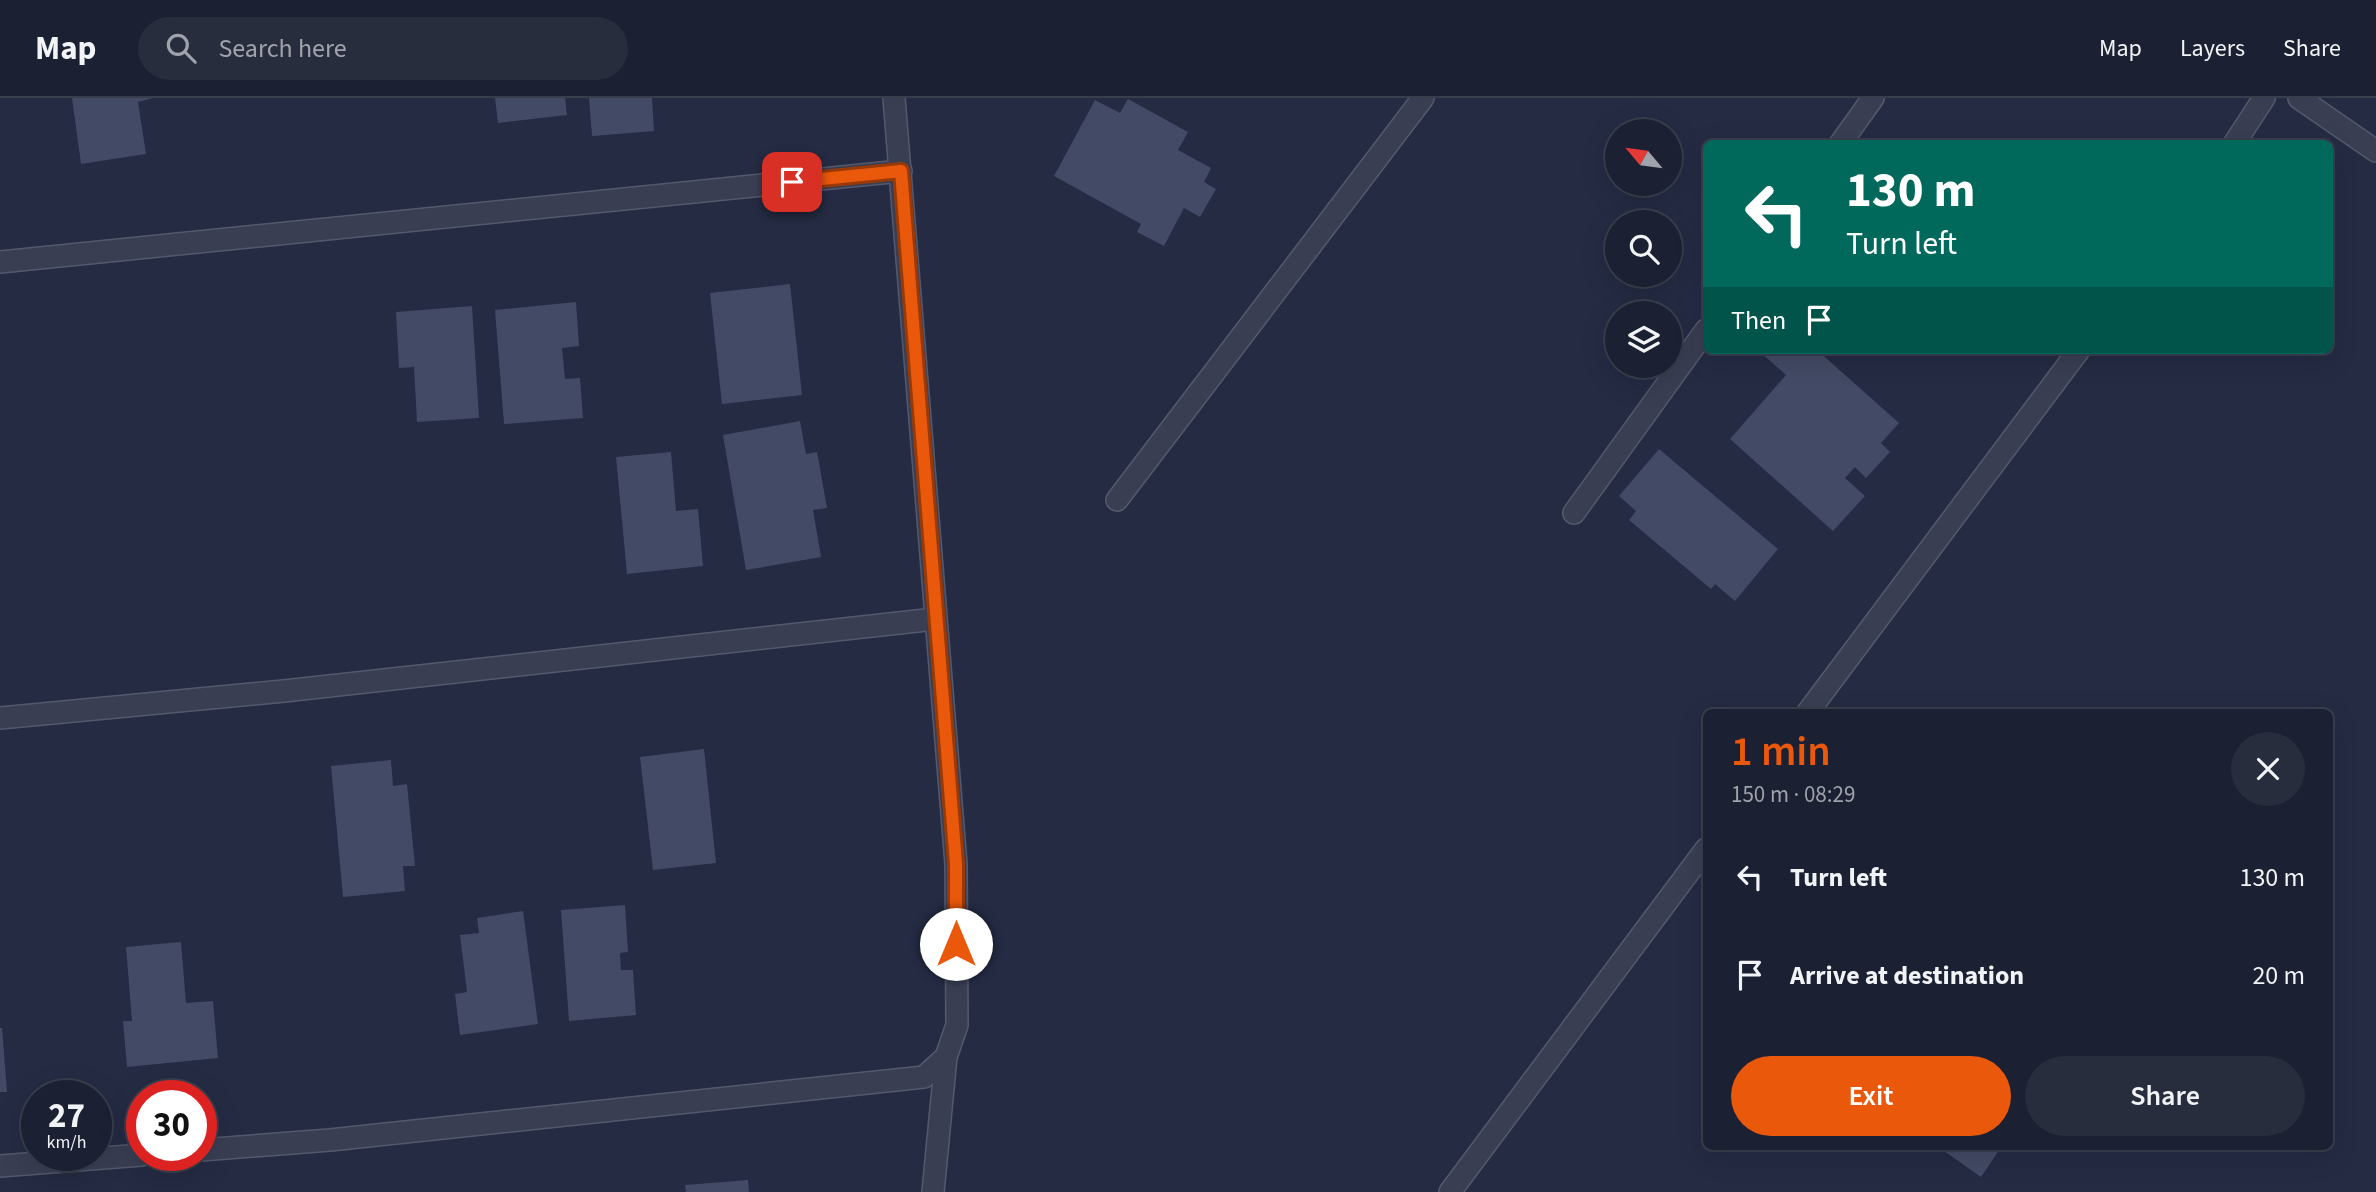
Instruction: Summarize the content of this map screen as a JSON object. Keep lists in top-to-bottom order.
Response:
{
  "north": "top left",
  "page": {
    "header": "Map",
    "search": "Search here",
    "nav": ["Map", "Layers", "Share"],
    "turn": ["130 m", "Turn left"],
    "then": "Then",
    "heading": ["1 min", "150 m · 08:29"],
    "list": [
      {
        "name": "Turn left",
        "value": "130 m"
      },
      {
        "name": "Arrive at destination",
        "value": "20 m"
      }
    ],
    "buttons": ["Exit", "Share"],
    "speed": "27 km/h",
    "limit": "30"
  }
}
